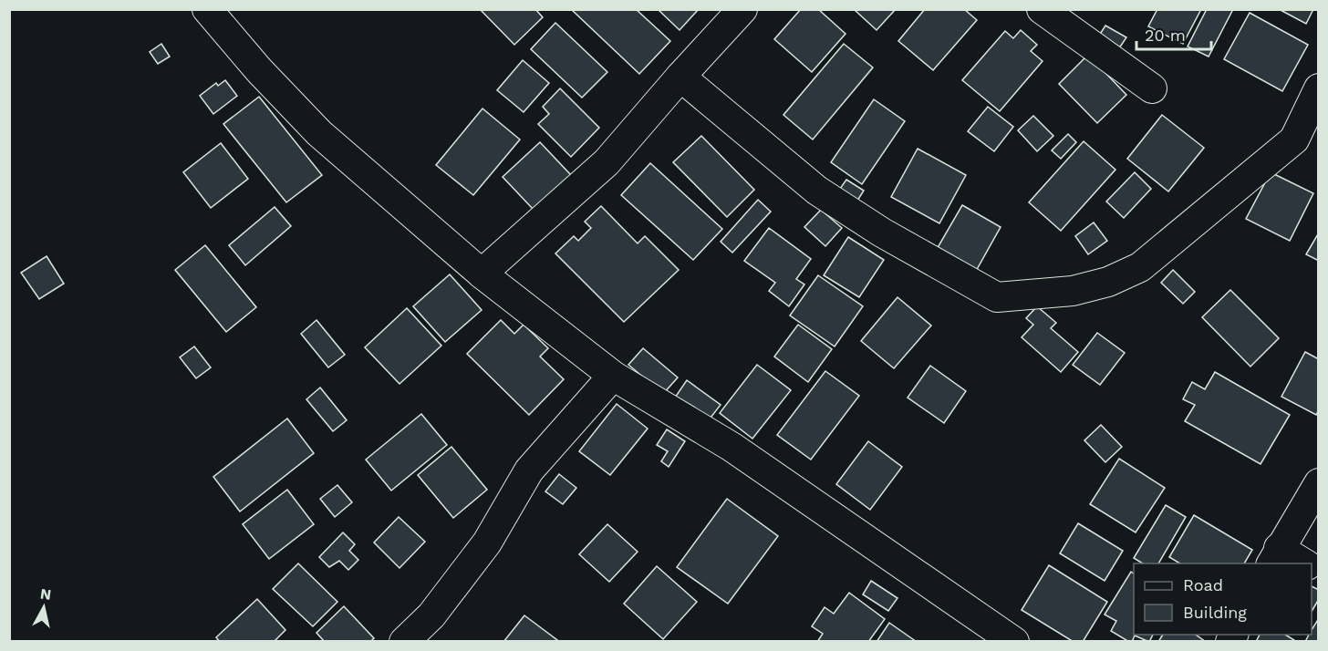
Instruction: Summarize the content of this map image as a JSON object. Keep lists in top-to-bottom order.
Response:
{
  "legend": ["Road", "Building"],
  "scale_bar": "20 m",
  "north": "top"
}
